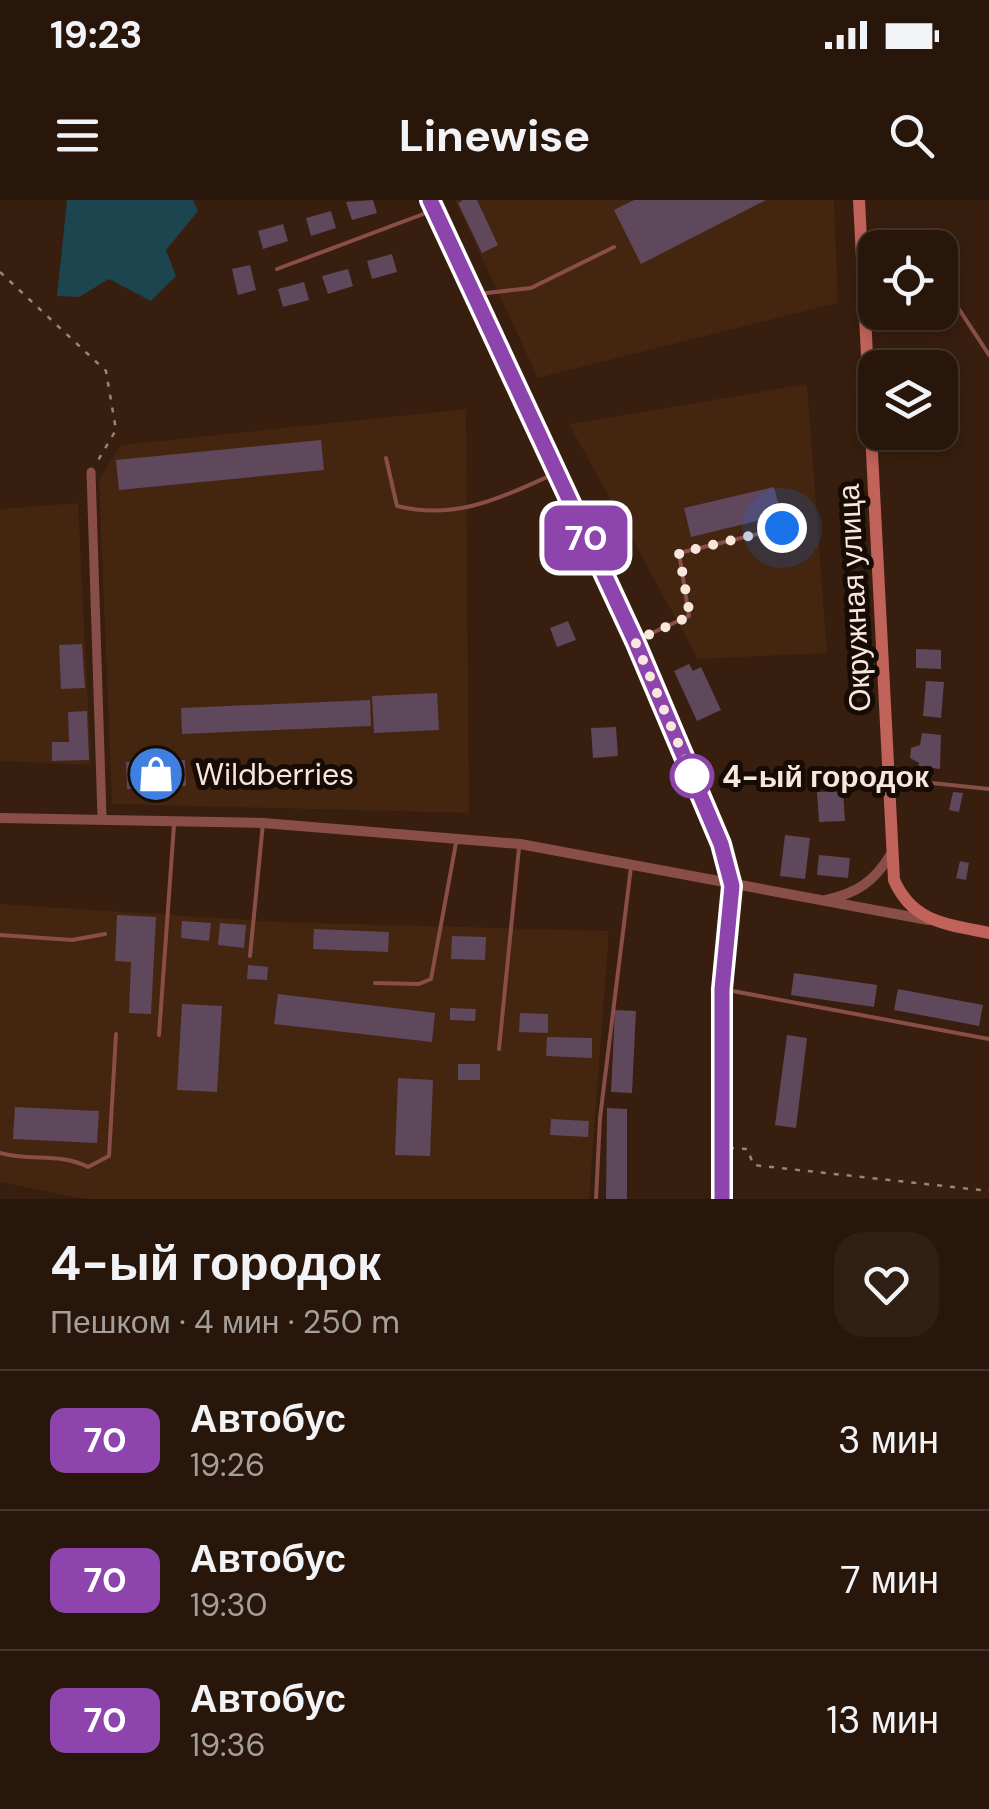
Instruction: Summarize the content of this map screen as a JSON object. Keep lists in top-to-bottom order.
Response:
{
  "streets": {
    "main road": ["Окружная улица"]
  },
  "places": {
    "shop": ["Wildberries"],
    "other": ["4-ый городок"]
  },
  "lines": ["bus line 70"],
  "page": {
    "status": "19:23",
    "header": "Linewise",
    "on_map": "70",
    "heading": ["4-ый городок", "Пешком · 4 мин · 250 m"],
    "list": [
      {
        "mark": "70",
        "name": "Автобус",
        "note": "19:26",
        "value": "3 мин"
      },
      {
        "mark": "70",
        "name": "Автобус",
        "note": "19:30",
        "value": "7 мин"
      },
      {
        "mark": "70",
        "name": "Автобус",
        "note": "19:36",
        "value": "13 мин"
      }
    ]
  }
}
